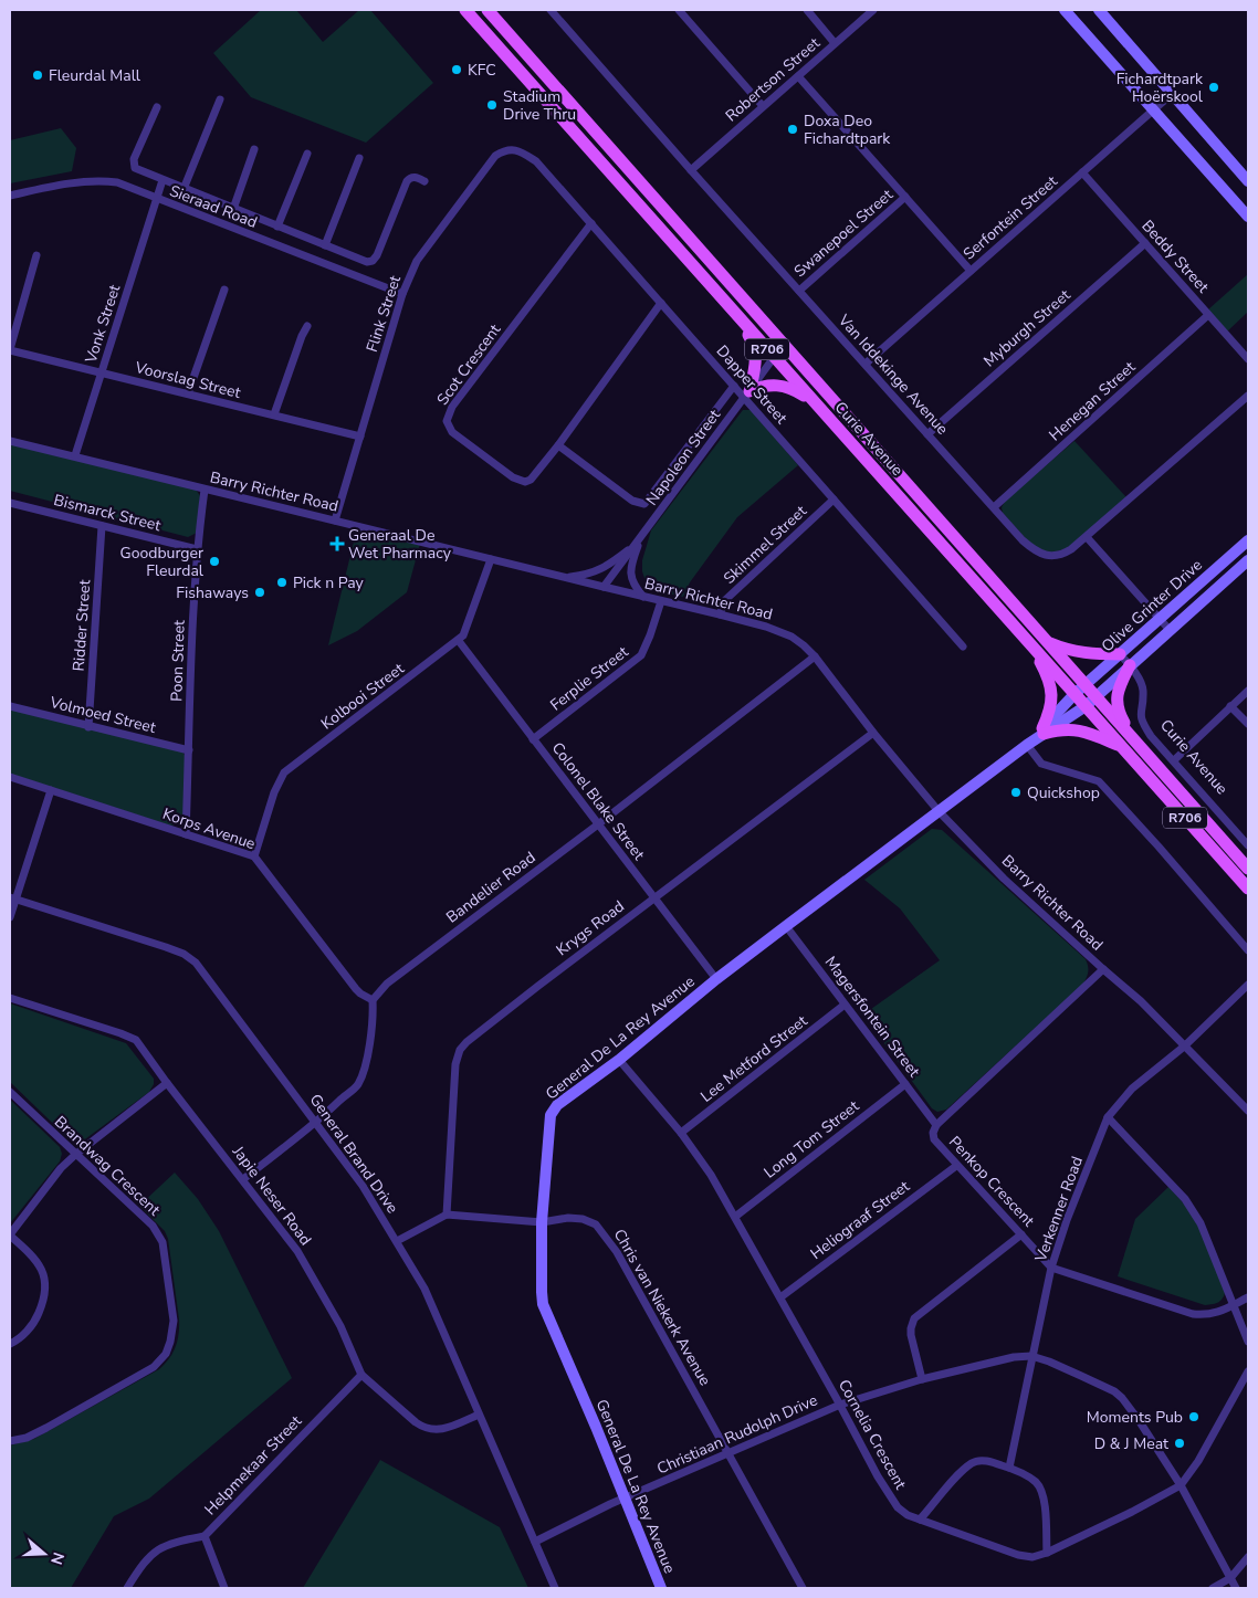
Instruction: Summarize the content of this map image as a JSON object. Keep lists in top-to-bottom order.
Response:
{
  "streets": {
    "main road": ["R706", "Curie Avenue"],
    "street": [
      "Robertson Street",
      "Sieraad Road",
      "Serfontein Street",
      "Swanepoel Street",
      "Beddy Street",
      "Flink Street",
      "Vonk Street",
      "Myburgh Street",
      "Scot Crescent",
      "Van Iddekinge Avenue",
      "Voorslag Street",
      "Dapper Street",
      "Henegan Street",
      "Napoleon Street",
      "Barry Richter Road",
      "Bismarck Street",
      "Skimmel Street",
      "Olive Grinter Drive",
      "Ridder Street",
      "Poon Street",
      "Ferplie Street",
      "Kolbooi Street",
      "Volmoed Street",
      "Colonel Blake Street",
      "Korps Avenue",
      "Bandelier Road",
      "Krygs Road",
      "Magersfontein Street",
      "General De La Rey Avenue",
      "Lee Metford Street",
      "Long Tom Street",
      "General Brand Drive",
      "Brandwag Crescent",
      "Penkop Crescent",
      "Japie Neser Road",
      "Verkenner Road",
      "Heliograaf Street",
      "Chris van Niekerk Avenue",
      "Christiaan Rudolph Drive",
      "Cornelia Crescent",
      "Helpmekaar Street"
    ]
  },
  "crossings": [
    ["Robertson Street", "Van Iddekinge Avenue"],
    ["Sieraad Road", "Flink Street"],
    ["Sieraad Road", "Vonk Street"],
    ["Serfontein Street", "Beddy Street"],
    ["Serfontein Street", "Van Iddekinge Avenue"],
    ["Swanepoel Street", "Van Iddekinge Avenue"],
    ["Beddy Street", "Myburgh Street"],
    ["Beddy Street", "Henegan Street"],
    ["Flink Street", "Voorslag Street"],
    ["Flink Street", "Dapper Street"],
    ["Flink Street", "Barry Richter Road"],
    ["Vonk Street", "Voorslag Street"],
    ["Vonk Street", "Barry Richter Road"],
    ["Myburgh Street", "Van Iddekinge Avenue"],
    ["Scot Crescent", "Dapper Street"],
    ["Scot Crescent", "Napoleon Street"],
    ["Van Iddekinge Avenue", "Henegan Street"],
    ["Dapper Street", "Napoleon Street"],
    ["Dapper Street", "Skimmel Street"],
    ["Curie Avenue", "Napoleon Street"],
    ["Curie Avenue", "Olive Grinter Drive"],
    ["Curie Avenue", "General De La Rey Avenue"],
    ["Napoleon Street", "Barry Richter Road"],
    ["Barry Richter Road", "Skimmel Street"],
    ["Barry Richter Road", "Poon Street"],
    ["Barry Richter Road", "Ferplie Street"],
    ["Barry Richter Road", "Kolbooi Street"],
    ["Barry Richter Road", "Bandelier Road"],
    ["Barry Richter Road", "Krygs Road"],
    ["Barry Richter Road", "General De La Rey Avenue"],
    ["Barry Richter Road", "Penkop Crescent"],
    ["Barry Richter Road", "Verkenner Road"],
    ["Bismarck Street", "Ridder Street"],
    ["Bismarck Street", "Poon Street"],
    ["Olive Grinter Drive", "General De La Rey Avenue"],
    ["Ridder Street", "Volmoed Street"],
    ["Poon Street", "Volmoed Street"],
    ["Poon Street", "Korps Avenue"],
    ["Ferplie Street", "Colonel Blake Street"],
    ["Kolbooi Street", "Colonel Blake Street"],
    ["Kolbooi Street", "Korps Avenue"],
    ["Colonel Blake Street", "Bandelier Road"],
    ["Colonel Blake Street", "Krygs Road"],
    ["Colonel Blake Street", "General De La Rey Avenue"],
    ["Korps Avenue", "Bandelier Road"],
    ["Krygs Road", "Chris van Niekerk Avenue"],
    ["Magersfontein Street", "General De La Rey Avenue"],
    ["Magersfontein Street", "Lee Metford Street"],
    ["Magersfontein Street", "Long Tom Street"],
    ["Magersfontein Street", "Penkop Crescent"],
    ["General De La Rey Avenue", "Chris van Niekerk Avenue"],
    ["General De La Rey Avenue", "Christiaan Rudolph Drive"],
    ["General De La Rey Avenue", "Cornelia Crescent"],
    ["Lee Metford Street", "Cornelia Crescent"],
    ["Long Tom Street", "Cornelia Crescent"],
    ["General Brand Drive", "Japie Neser Road"],
    ["General Brand Drive", "Christiaan Rudolph Drive"],
    ["Penkop Crescent", "Verkenner Road"],
    ["Penkop Crescent", "Heliograaf Street"],
    ["Japie Neser Road", "Helpmekaar Street"],
    ["Verkenner Road", "Christiaan Rudolph Drive"],
    ["Heliograaf Street", "Cornelia Crescent"],
    ["Chris van Niekerk Avenue", "Christiaan Rudolph Drive"],
    ["Christiaan Rudolph Drive", "Cornelia Crescent"]
  ],
  "places": {
    "other": [
      "KFC",
      "Fleurdal Mall",
      "Fichardtpark Hoërskool",
      "Stadium Drive Thru",
      "Doxa Deo Fichardtpark",
      "Goodburger Fleurdal",
      "Pick n Pay",
      "Fishaways",
      "Quickshop",
      "Moments Pub",
      "D & J Meat"
    ],
    "health": ["Generaal De Wet Pharmacy"]
  },
  "north": "right"
}
